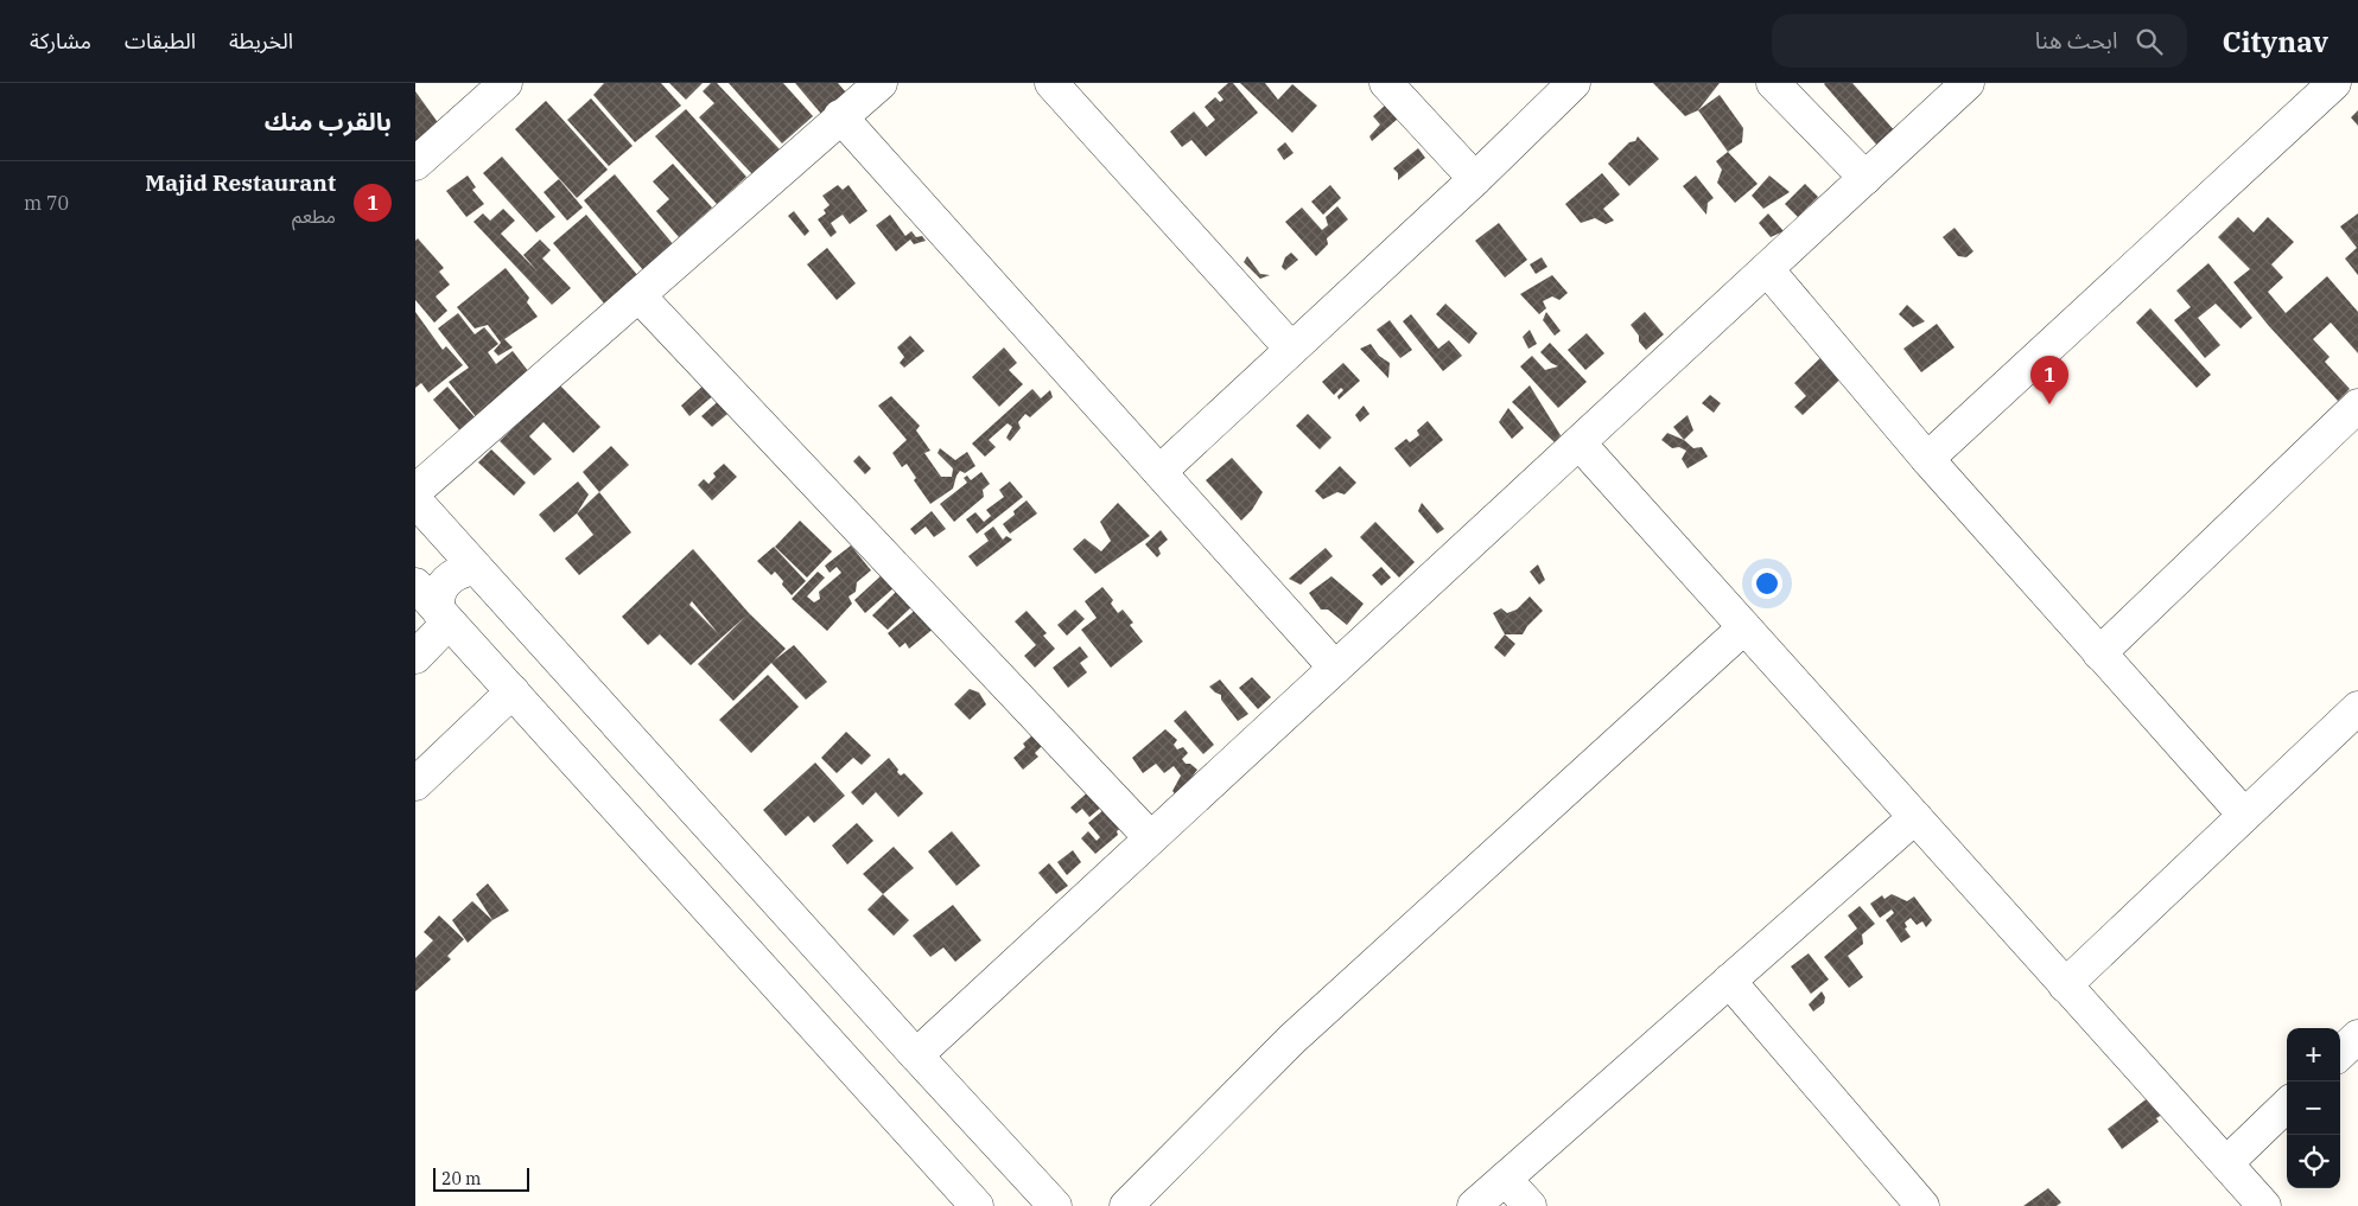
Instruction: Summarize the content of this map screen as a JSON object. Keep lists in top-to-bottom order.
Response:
{
  "scale_bar": "20 m",
  "page": {
    "header": "Citynav",
    "search": "ابحث هنا",
    "nav": ["الخريطة", "الطبقات", "مشاركة"],
    "heading": "بالقرب منك",
    "list": [
      {
        "mark": "1",
        "name": "Majid Restaurant",
        "note": "مطعم",
        "value": "70 m"
      }
    ],
    "pins": "1",
    "map_buttons": ["+", "−"],
    "scale": "20 m"
  }
}
